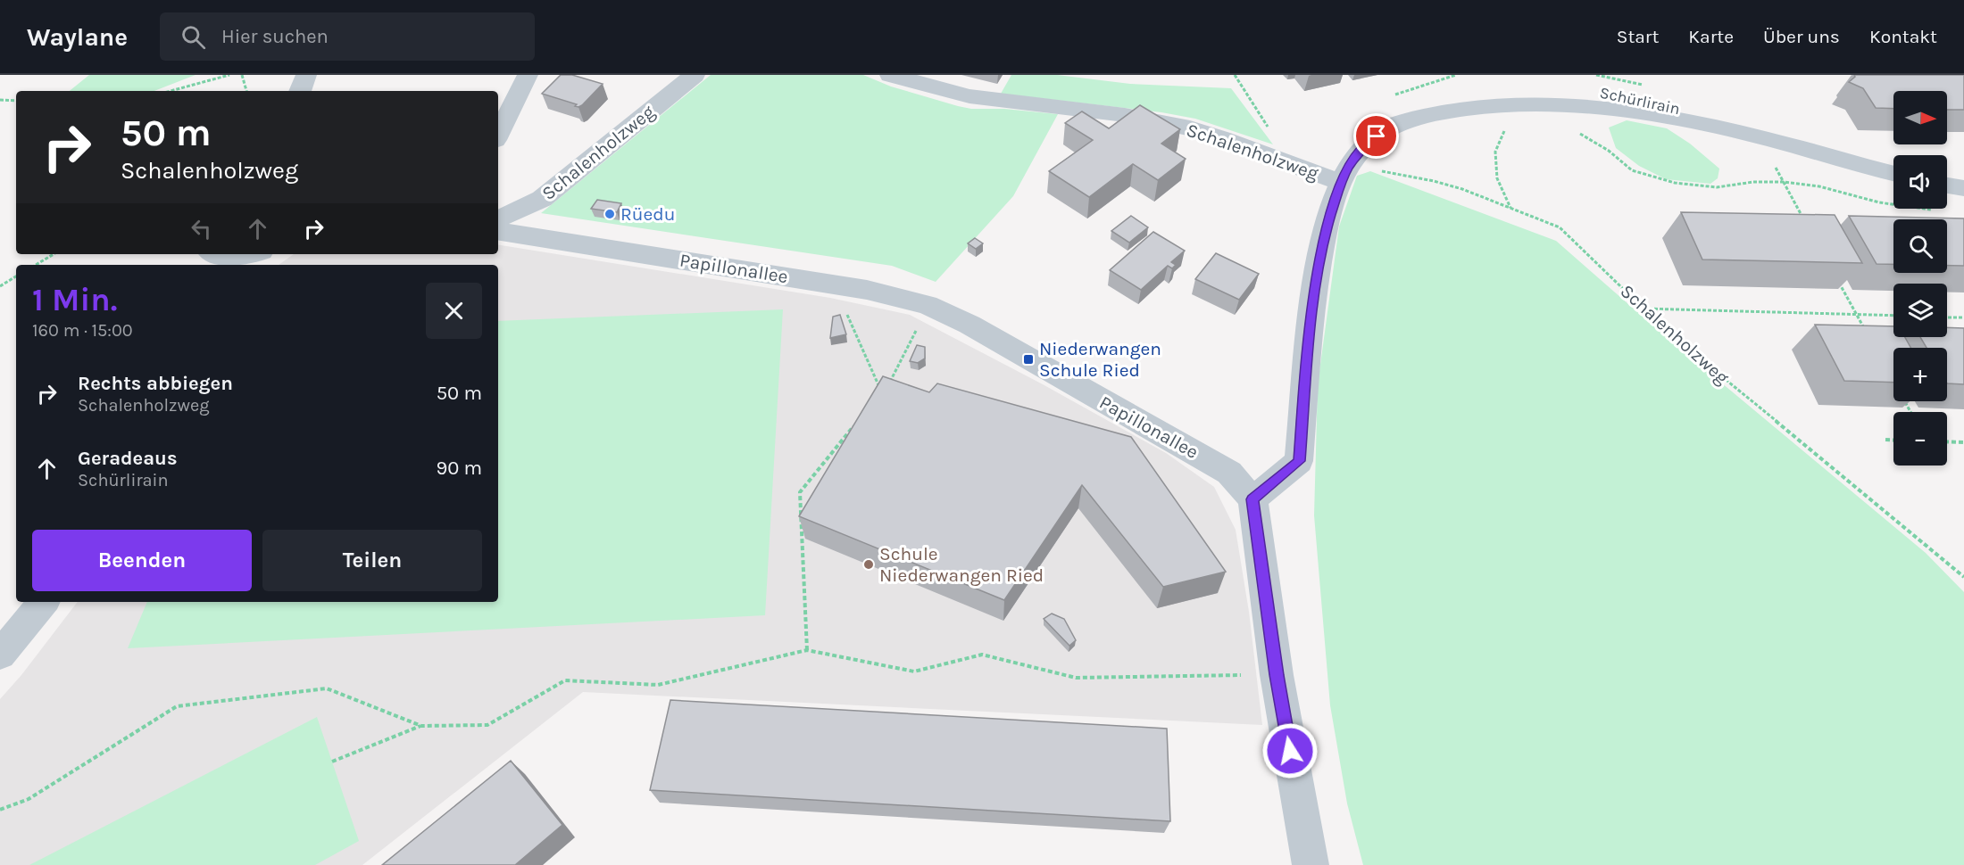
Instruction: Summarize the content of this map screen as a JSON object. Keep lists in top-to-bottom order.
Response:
{
  "streets": {
    "street": ["Schürlirain", "Schalenholzweg", "Papillonallee"]
  },
  "crossings": [
    ["Schürlirain", "Schalenholzweg"],
    ["Schalenholzweg", "Papillonallee"]
  ],
  "places": {
    "other": ["Rüedu", "Schule Niederwangen Ried"],
    "transit": ["Niederwangen Schule Ried"]
  },
  "north": "right",
  "page": {
    "header": "Waylane",
    "search": "Hier suchen",
    "nav": [
      "Start",
      "Karte",
      "Über uns",
      "Kontakt"
    ],
    "map_buttons": ["+", "−"],
    "turn": ["50 m", "Schalenholzweg"],
    "heading": ["1 Min.", "160 m · 15:00"],
    "list": [
      {
        "name": "Rechts abbiegen",
        "note": "Schalenholzweg",
        "value": "50 m"
      },
      {
        "name": "Geradeaus",
        "note": "Schürlirain",
        "value": "90 m"
      }
    ],
    "buttons": ["Beenden", "Teilen"]
  }
}
